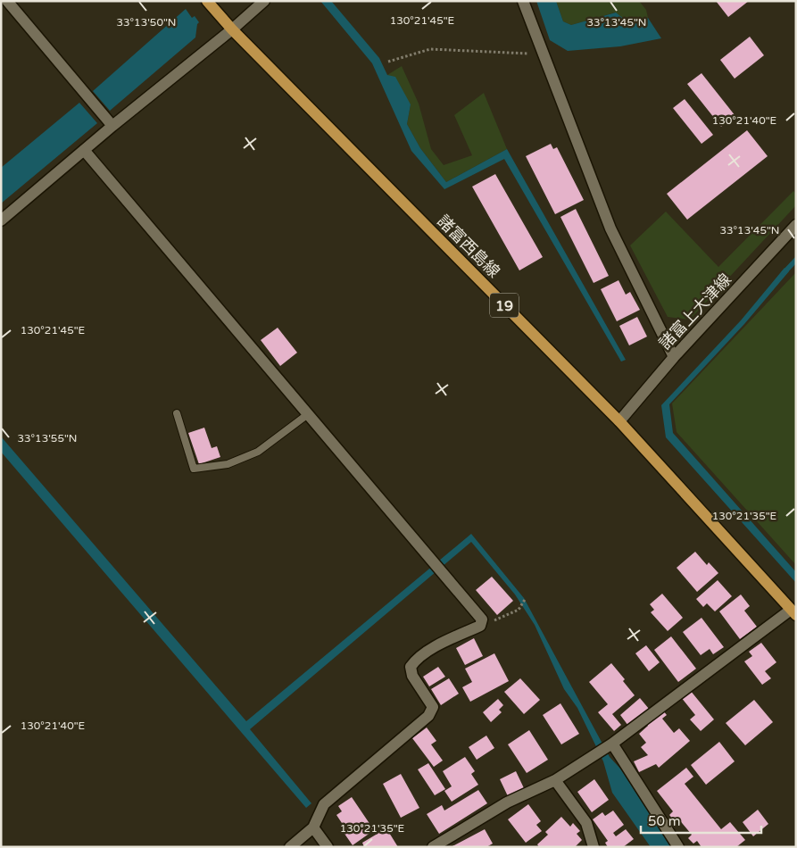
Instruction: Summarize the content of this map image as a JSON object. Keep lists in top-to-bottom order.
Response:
{
  "streets": {
    "main road": ["諸富西島線", "19"],
    "street": ["諸富上大津線"]
  },
  "crossings": [
    ["諸富西島線", "諸富上大津線"]
  ],
  "scale_bar": "50 m",
  "coordinates": [
    "130°21'45\"E",
    "33°13'50\"N",
    "33°13'45\"N",
    "130°21'40\"E",
    "33°13'55\"N",
    "130°21'35\"E"
  ]
}
